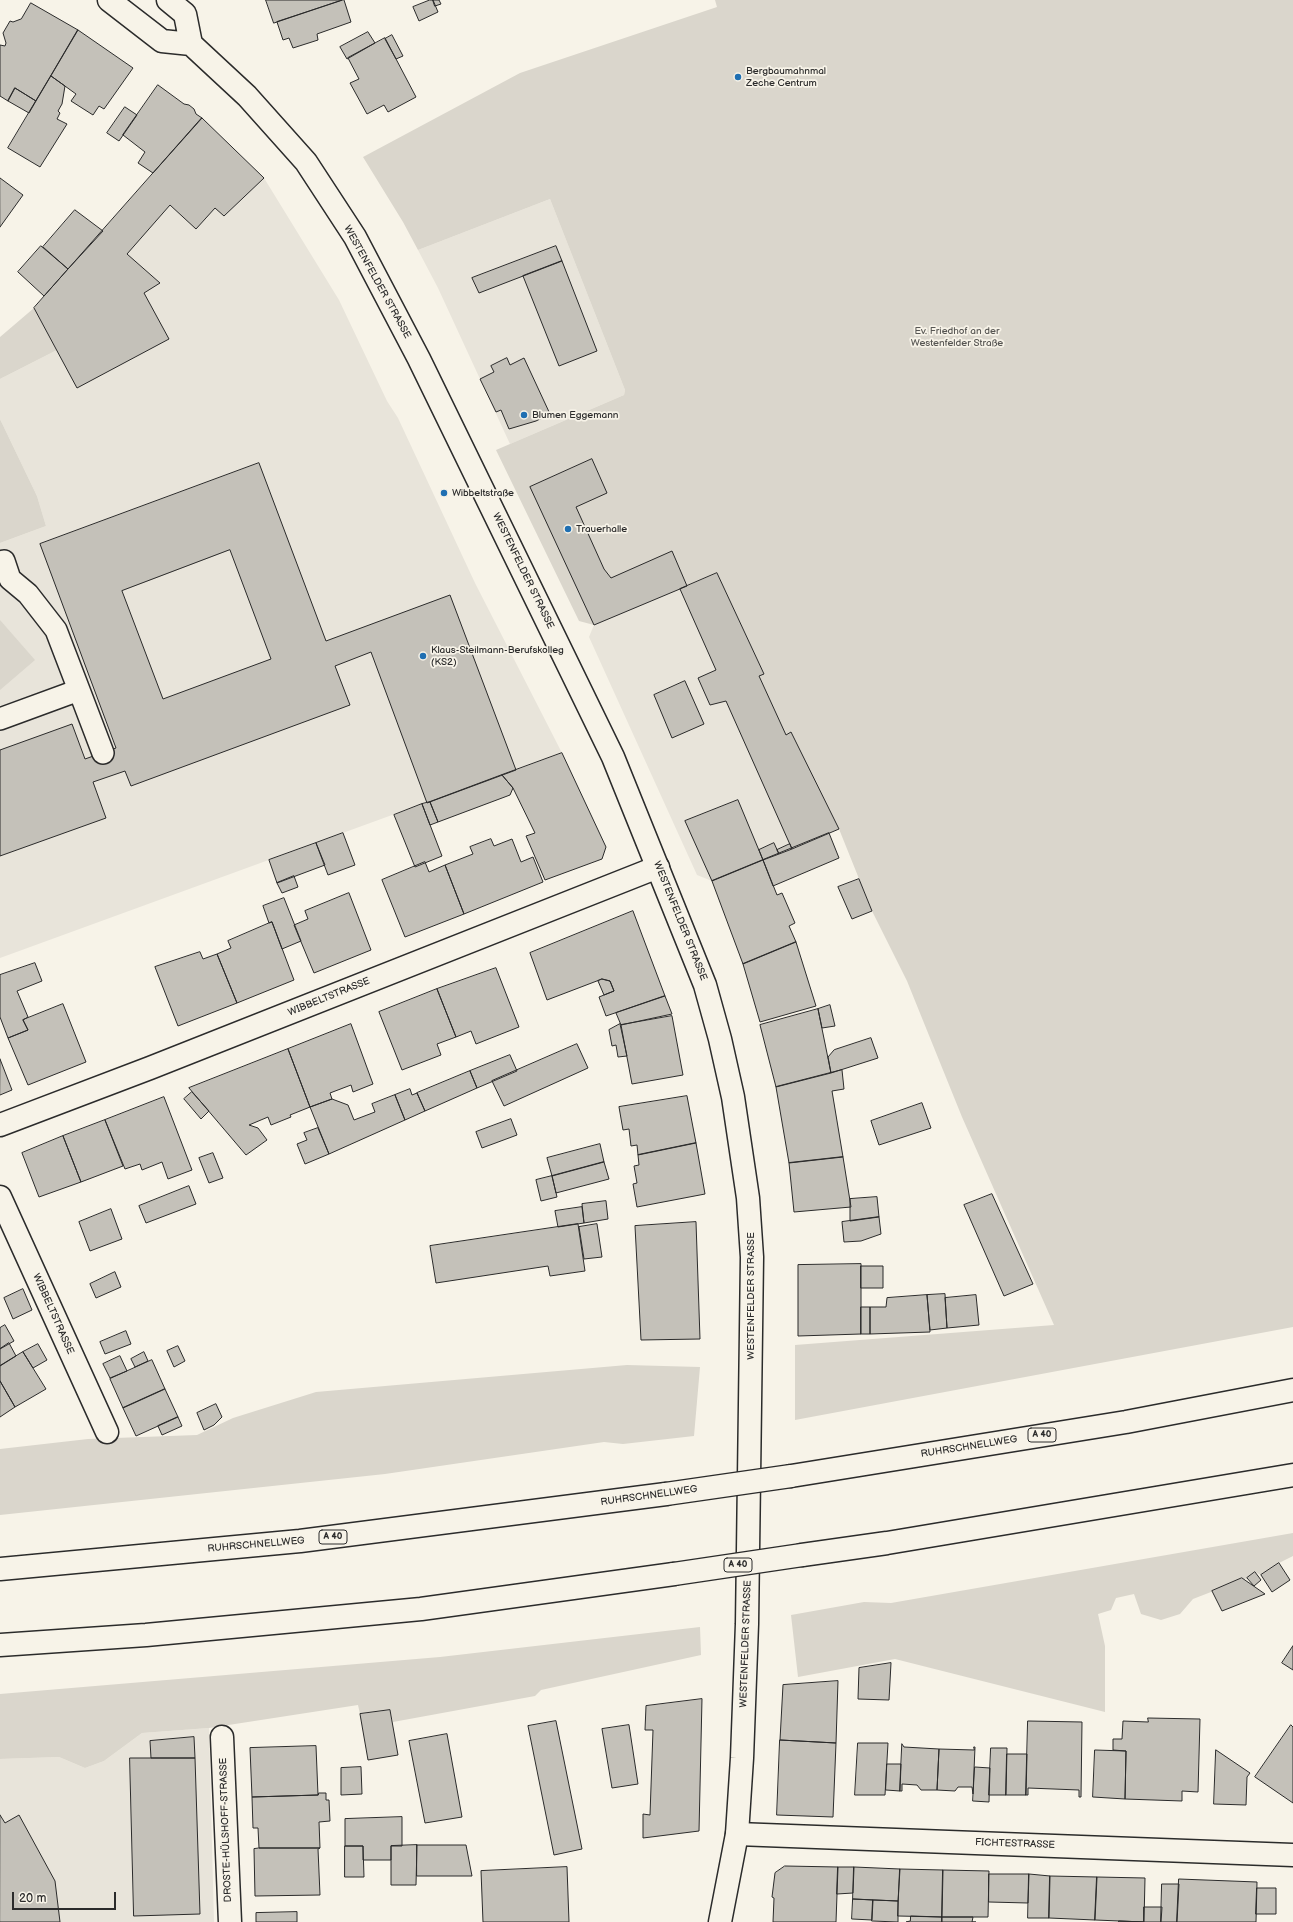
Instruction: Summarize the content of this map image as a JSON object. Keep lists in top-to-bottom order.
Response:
{
  "streets": {
    "main road": [
      "WESTENFELDER STRASSE",
      "WIBBELTSTRASSE",
      "A 40",
      "RUHRSCHNELLWEG",
      "DROSTE-HÜLSHOFF-STRASSE",
      "FICHTESTRASSE"
    ]
  },
  "crossings": [
    ["WESTENFELDER STRASSE", "WIBBELTSTRASSE"],
    ["WESTENFELDER STRASSE", "FICHTESTRASSE"]
  ],
  "parks": ["Ev. Friedhof an der Westenfelder Straße"],
  "places": [
    "Bergbaumahnmal Zeche Centrum",
    "Blumen Eggemann",
    "Wibbeltstraße",
    "Trauerhalle",
    "Klaus-Steilmann-Berufskolleg (KS2)"
  ],
  "scale_bar": "20 m"
}
